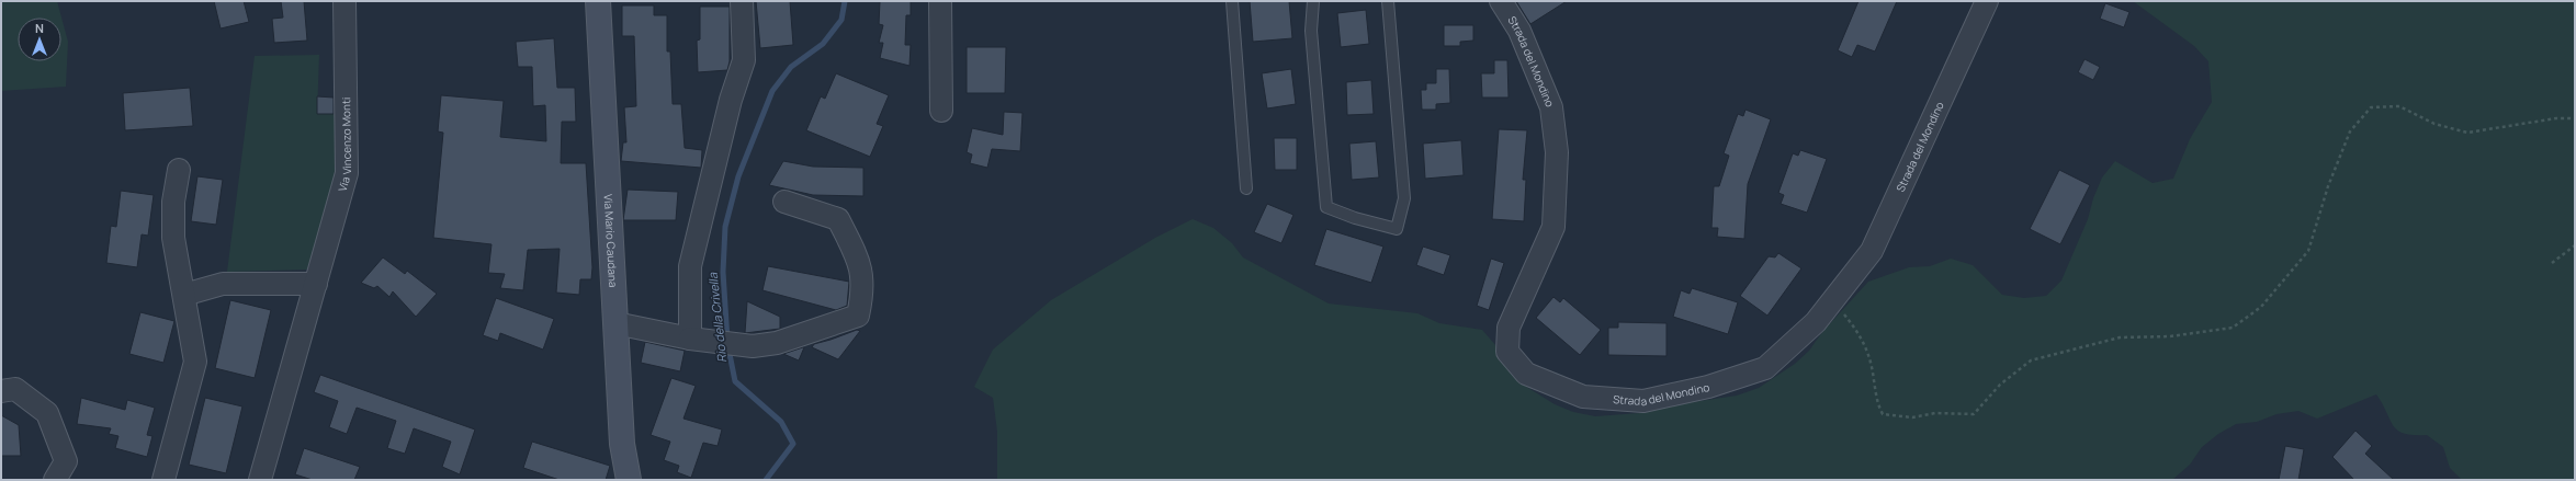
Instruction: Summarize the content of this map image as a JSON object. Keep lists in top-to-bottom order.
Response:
{
  "streets": {
    "main road": ["Via Mario Caudana"],
    "street": ["Strada del Mondino", "Via Vincenzo Monti"]
  },
  "water": ["Rio della Crivella"],
  "north": "top"
}
